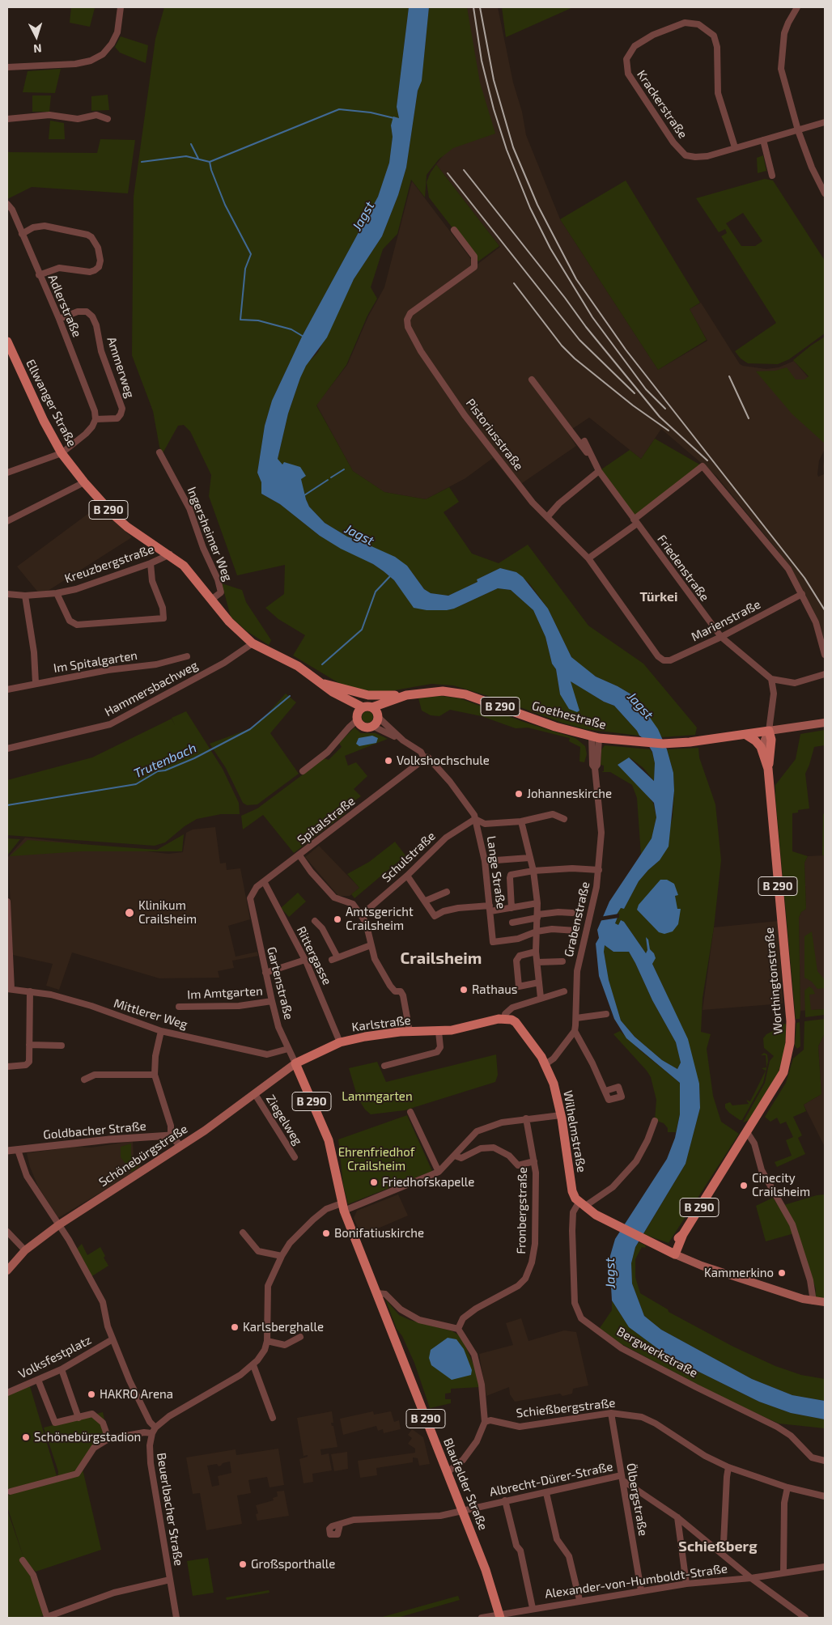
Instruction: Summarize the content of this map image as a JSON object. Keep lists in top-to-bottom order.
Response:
{
  "streets": {
    "main road": [
      "Ellwanger Straße",
      "B 290",
      "Goethestraße",
      "Worthingtonstraße",
      "Karlstraße",
      "Wilhelmstraße",
      "Schönebürgstraße",
      "Blaufelder Straße"
    ],
    "street": [
      "Krackerstraße",
      "Adlerstraße",
      "Ammerweg",
      "Pistoriusstraße",
      "Ingersheimer Weg",
      "Kreuzbergstraße",
      "Friedenstraße",
      "Marienstraße",
      "Im Spitalgarten",
      "Hammersbachweg",
      "Spitalstraße",
      "Schulstraße",
      "Lange Straße",
      "Grabenstraße",
      "Rittergasse",
      "Gartenstraße",
      "Im Amtgarten",
      "Mittlerer Weg",
      "Ziegelweg",
      "Goldbacher Straße",
      "Fronbergstraße",
      "Bergwerkstraße",
      "Volksfestplatz",
      "Schießbergstraße",
      "Albrecht-Dürer-Straße",
      "Ölbergstraße",
      "Beuerlbacher Straße",
      "Alexander-von-Humboldt-Straße"
    ]
  },
  "crossings": [
    ["Adlerstraße", "Ammerweg"],
    ["Ellwanger Straße", "B 290"],
    ["Ellwanger Straße", "Ingersheimer Weg"],
    ["Ellwanger Straße", "Kreuzbergstraße"],
    ["Ellwanger Straße", "Hammersbachweg"],
    ["Pistoriusstraße", "Marienstraße"],
    ["B 290", "Goethestraße"],
    ["B 290", "Lange Straße"],
    ["B 290", "Gartenstraße"],
    ["B 290", "Karlstraße"],
    ["B 290", "Schönebürgstraße"],
    ["B 290", "Blaufelder Straße"],
    ["Friedenstraße", "Marienstraße"],
    ["Goethestraße", "Lange Straße"],
    ["Goethestraße", "Grabenstraße"],
    ["Goethestraße", "Worthingtonstraße"],
    ["Spitalstraße", "Lange Straße"],
    ["Spitalstraße", "Rittergasse"],
    ["Spitalstraße", "Gartenstraße"],
    ["Schulstraße", "Lange Straße"],
    ["Rittergasse", "Karlstraße"],
    ["Gartenstraße", "Im Amtgarten"],
    ["Gartenstraße", "Mittlerer Weg"],
    ["Gartenstraße", "Karlstraße"],
    ["Gartenstraße", "Schönebürgstraße"],
    ["Karlstraße", "Wilhelmstraße"],
    ["Karlstraße", "Schönebürgstraße"],
    ["Ziegelweg", "Schönebürgstraße"],
    ["Wilhelmstraße", "Bergwerkstraße"],
    ["Schießbergstraße", "Ölbergstraße"],
    ["Albrecht-Dürer-Straße", "Blaufelder Straße"],
    ["Albrecht-Dürer-Straße", "Ölbergstraße"],
    ["Blaufelder Straße", "Alexander-von-Humboldt-Straße"],
    ["Ölbergstraße", "Alexander-von-Humboldt-Straße"]
  ],
  "districts": ["Türkei", "Crailsheim", "Schießberg"],
  "water": ["Jagst", "Trutenbach"],
  "parks": ["Lammgarten", "Ehrenfriedhof Crailsheim"],
  "places": [
    "Volkshochschule",
    "Johanneskirche",
    "Klinikum Crailsheim",
    "Amtsgericht Crailsheim",
    "Rathaus",
    "Friedhofskapelle",
    "Cinecity Crailsheim",
    "Bonifatiuskirche",
    "Kammerkino",
    "Karlsberghalle",
    "HAKRO Arena",
    "Schönebürgstadion",
    "Großsporthalle"
  ],
  "north": "bottom"
}
